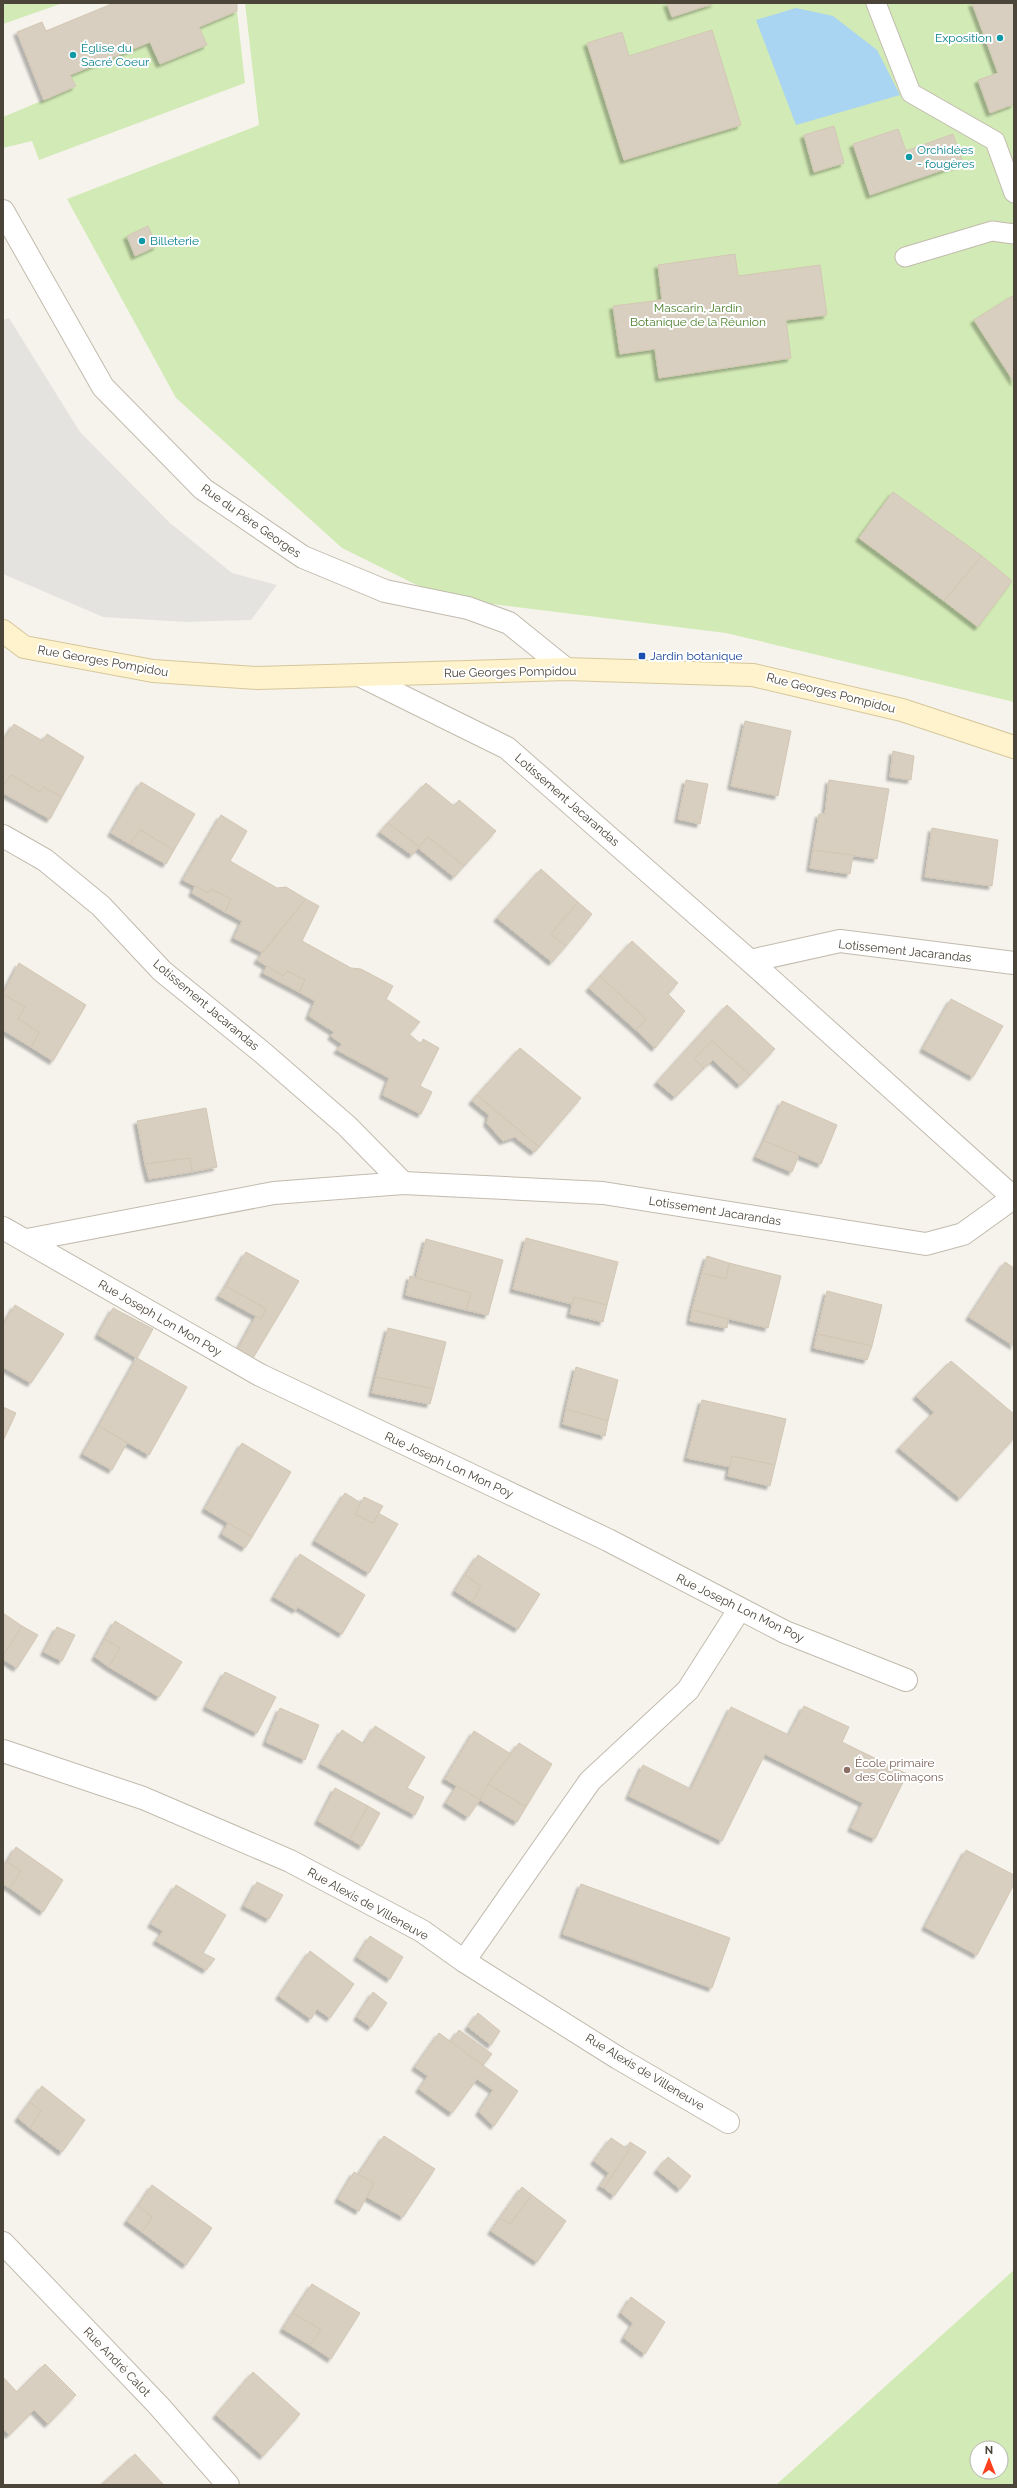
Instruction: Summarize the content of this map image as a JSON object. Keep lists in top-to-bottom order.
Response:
{
  "streets": {
    "main road": ["Rue Georges Pompidou"],
    "street": [
      "Rue du Père Georges",
      "Lotissement Jacarandas",
      "Rue Joseph Lon Mon Poy",
      "Rue Alexis de Villeneuve",
      "Rue André Calot"
    ]
  },
  "crossings": [
    ["Rue du Père Georges", "Rue Georges Pompidou"],
    ["Rue Georges Pompidou", "Lotissement Jacarandas"],
    ["Lotissement Jacarandas", "Rue Joseph Lon Mon Poy"]
  ],
  "parks": ["Mascarin, Jardin Botanique de la Réunion"],
  "places": {
    "other": [
      "Exposition",
      "Église du Sacré Coeur",
      "Orchidées - fougères",
      "Billeterie",
      "École primaire des Colimaçons"
    ],
    "transit": ["Jardin botanique"]
  },
  "north": "top"
}
